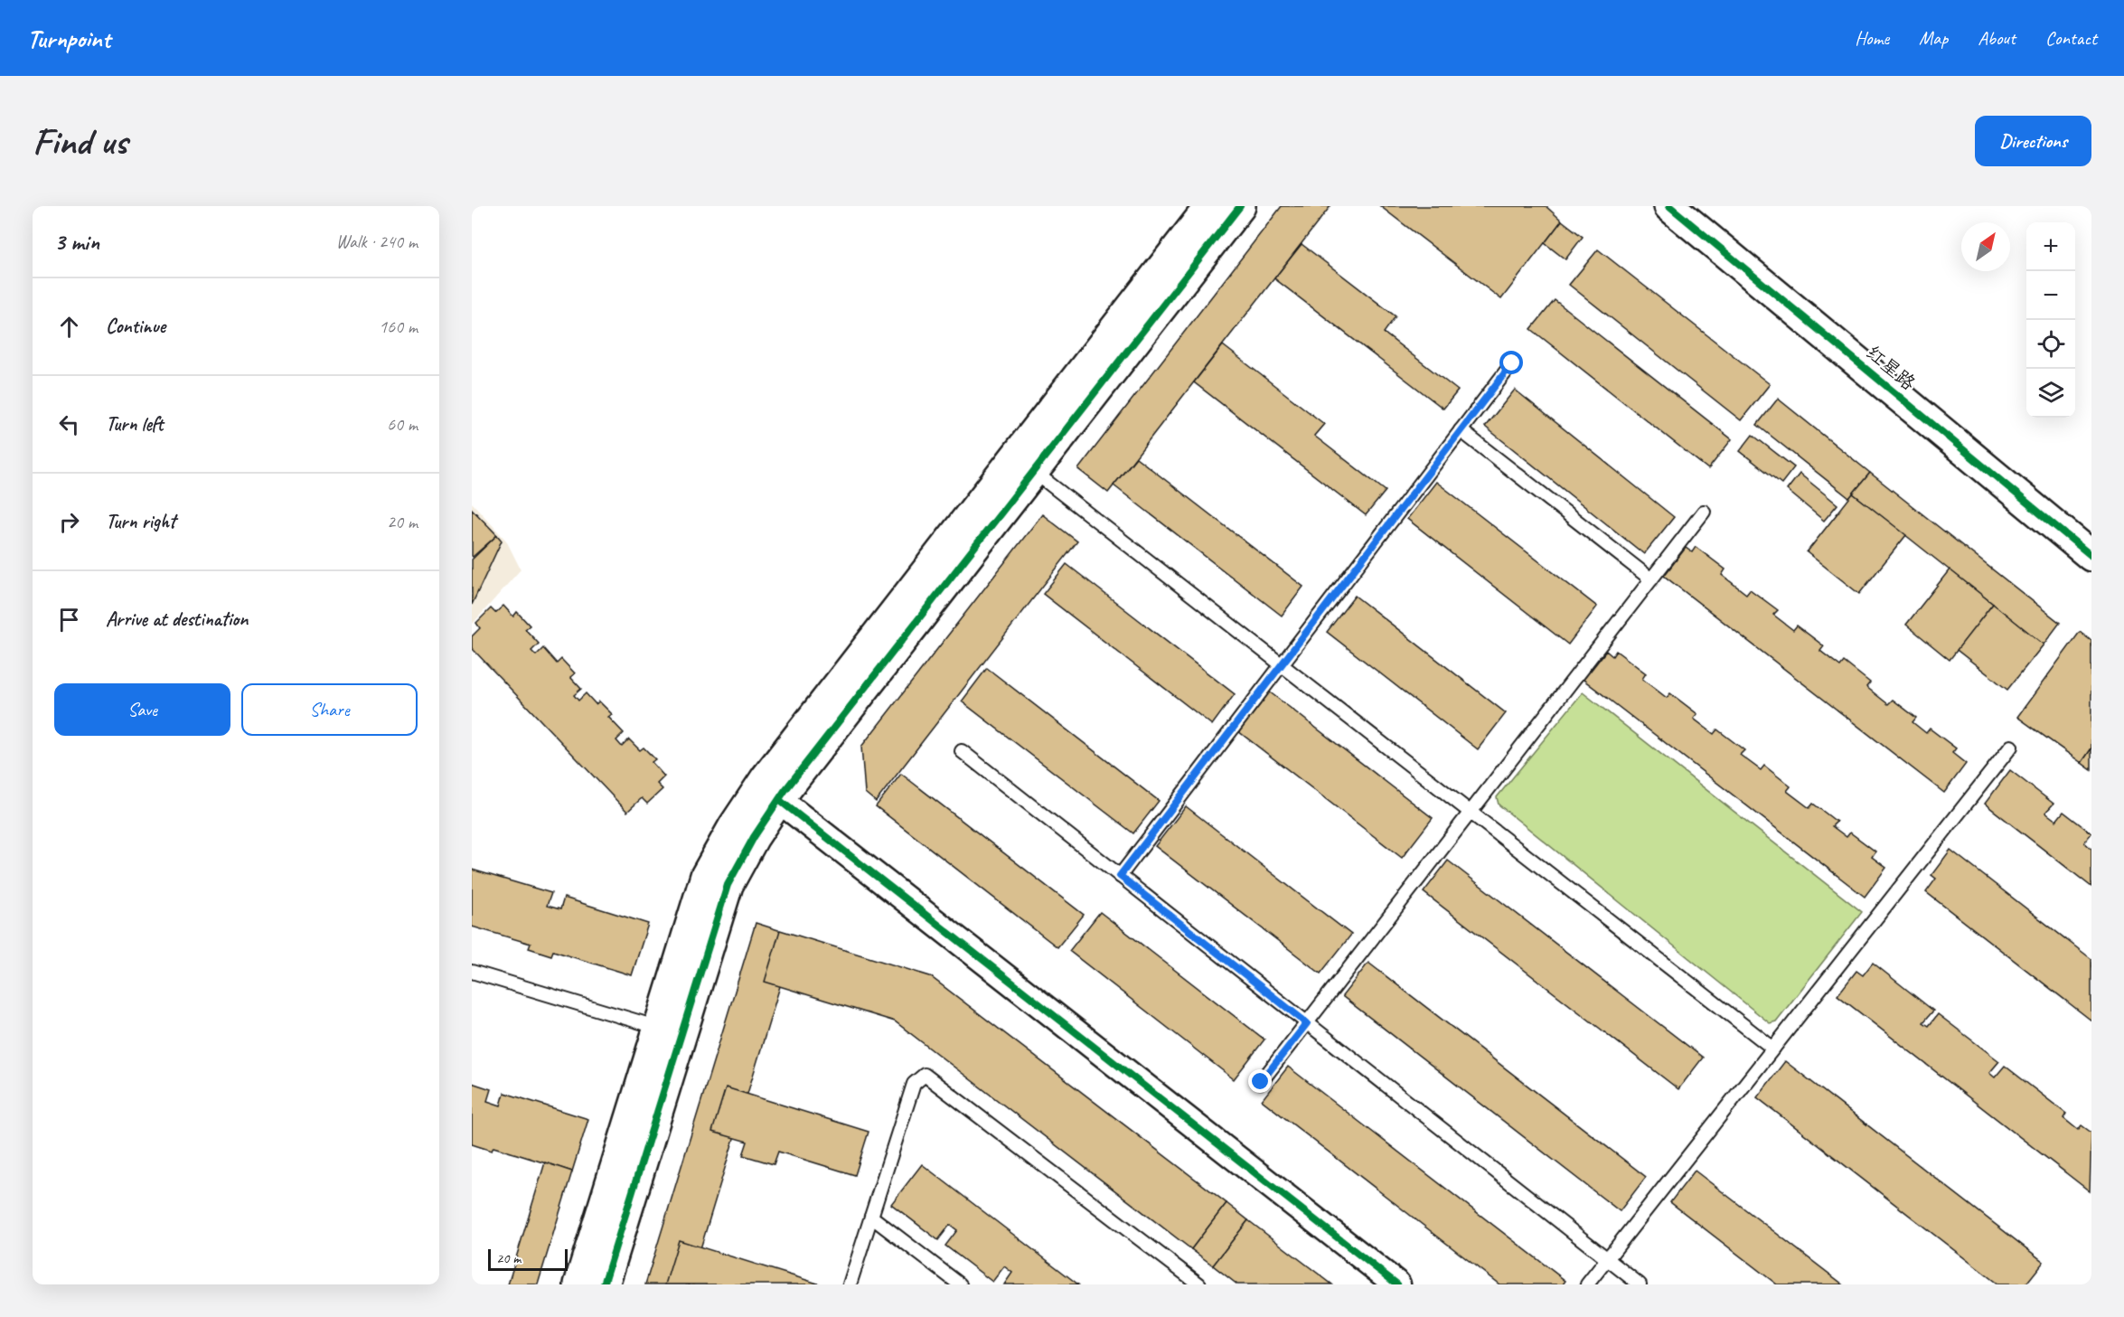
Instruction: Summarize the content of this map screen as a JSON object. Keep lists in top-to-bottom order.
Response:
{
  "streets": {
    "street": ["红星路"]
  },
  "scale_bar": "20 m",
  "north": "top right",
  "page": {
    "header": "Turnpoint",
    "nav": [
      "Home",
      "Map",
      "About",
      "Contact"
    ],
    "buttons": [
      "Directions",
      ["Save", "Share"]
    ],
    "title": "Find us",
    "heading": ["3 min", "Walk · 240 m"],
    "map_buttons": ["+", "−"],
    "list": [
      ["Continue", "160 m"],
      ["Turn left", "60 m"],
      ["Turn right", "20 m"],
      "Arrive at destination"
    ],
    "scale": "20 m"
  }
}
